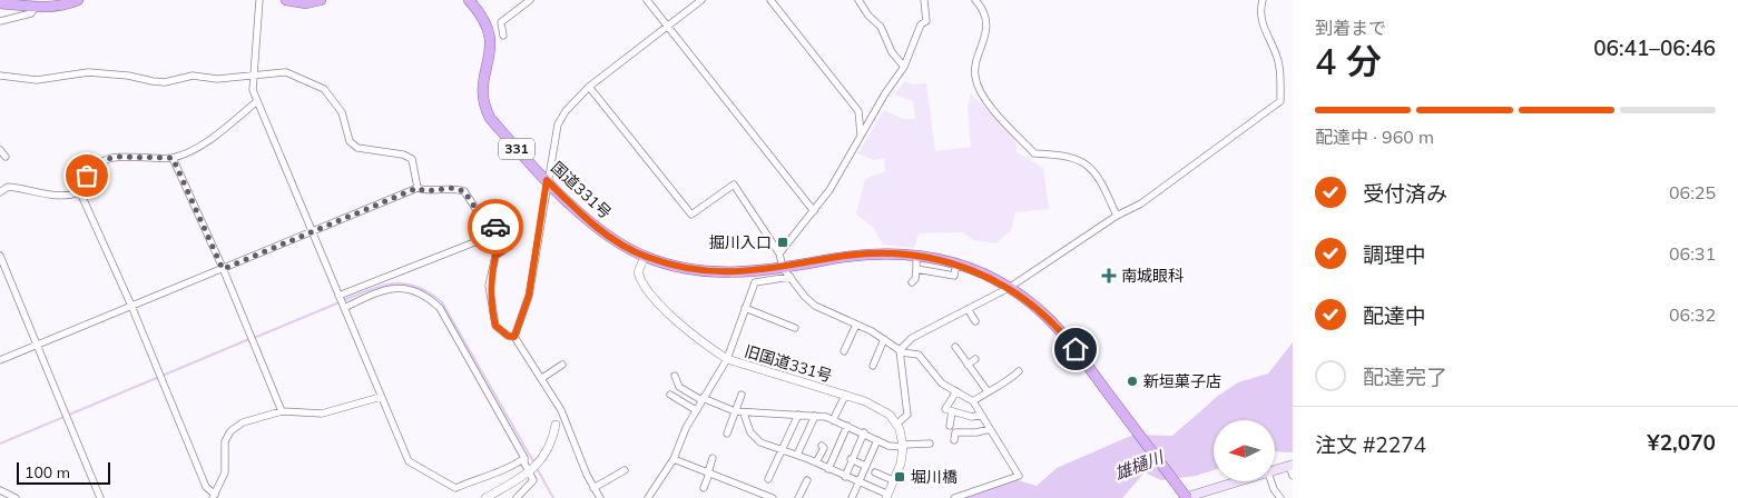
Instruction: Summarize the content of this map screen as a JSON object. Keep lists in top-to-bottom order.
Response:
{
  "streets": {
    "highway": ["331", "国道331号"],
    "street": ["旧国道331号"]
  },
  "crossings": [
    ["国道331号", "旧国道331号"]
  ],
  "water": ["雄樋川"],
  "places": {
    "transit": ["掘川入口", "堀川橋"],
    "health": ["南城眼科"],
    "other": ["新垣菓子店"]
  },
  "scale_bar": "100 m",
  "north": "left",
  "page": {
    "heading": ["4 分", "到着まで", "06:41–06:46"],
    "panel": ["注文 #2274", "¥2,070"],
    "bar": "配達中 · 960 m",
    "list": [
      ["受付済み", "06:25"],
      ["調理中", "06:31"],
      ["配達中", "06:32"],
      "配達完了"
    ],
    "scale": "100 m"
  }
}
